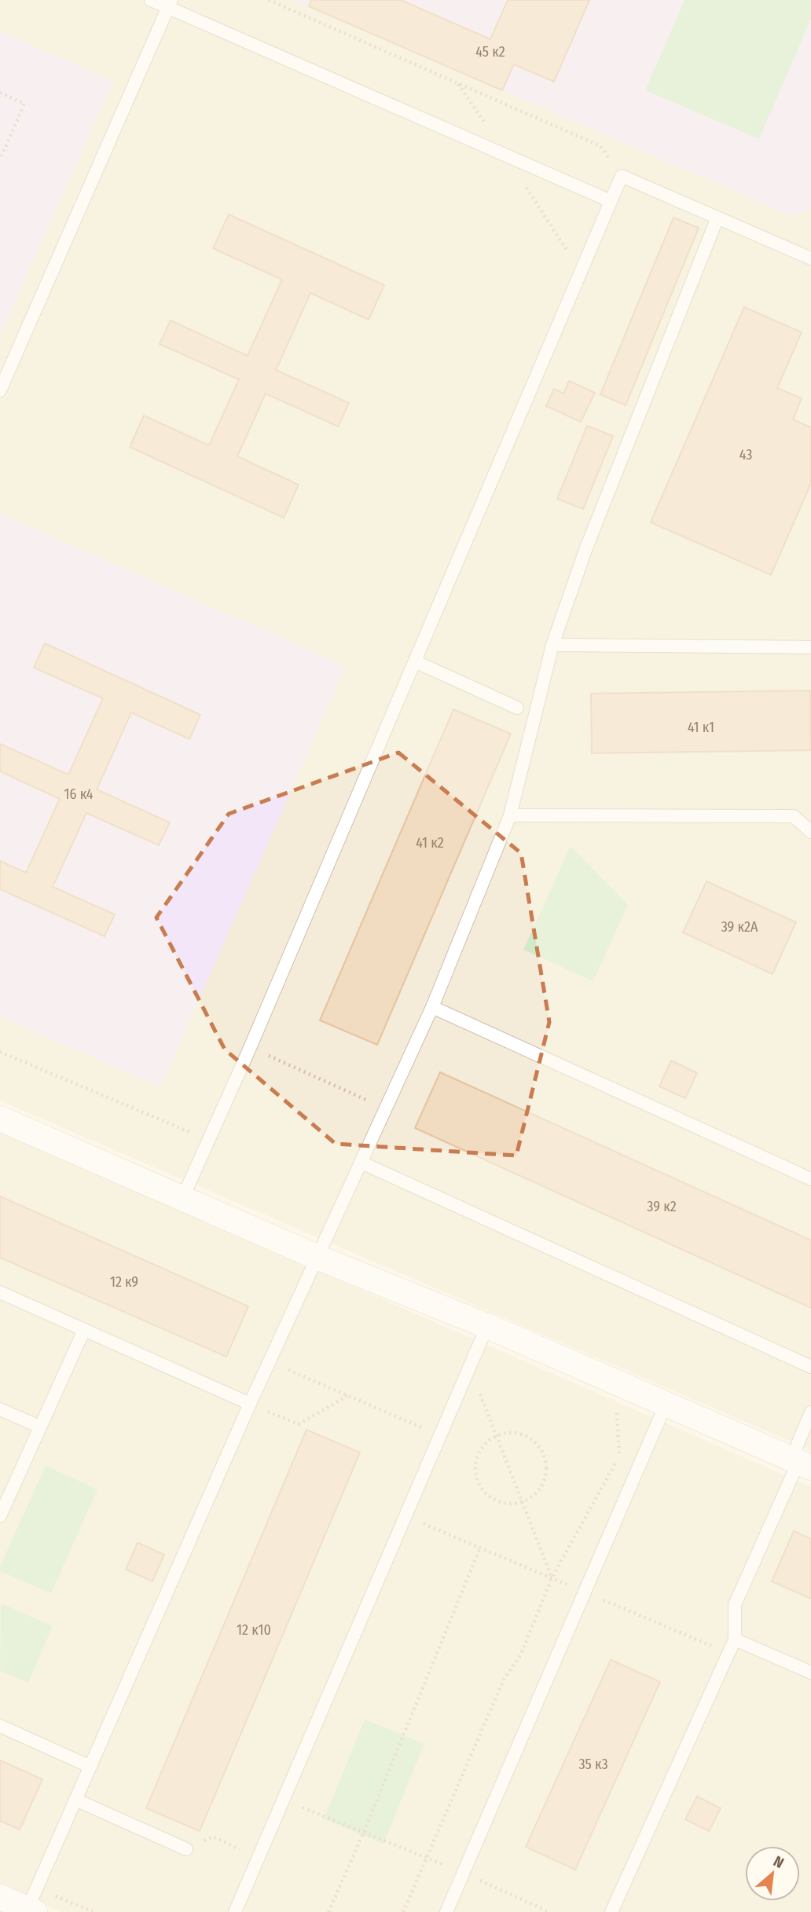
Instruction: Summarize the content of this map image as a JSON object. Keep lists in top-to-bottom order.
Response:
{
  "house_numbers": [
    "45 к2",
    "43",
    "41 к1",
    "16 к4",
    "41 к2",
    "39 к2А",
    "39 к2",
    "12 к9",
    "12 к10",
    "35 к3"
  ],
  "north": "top right"
}
